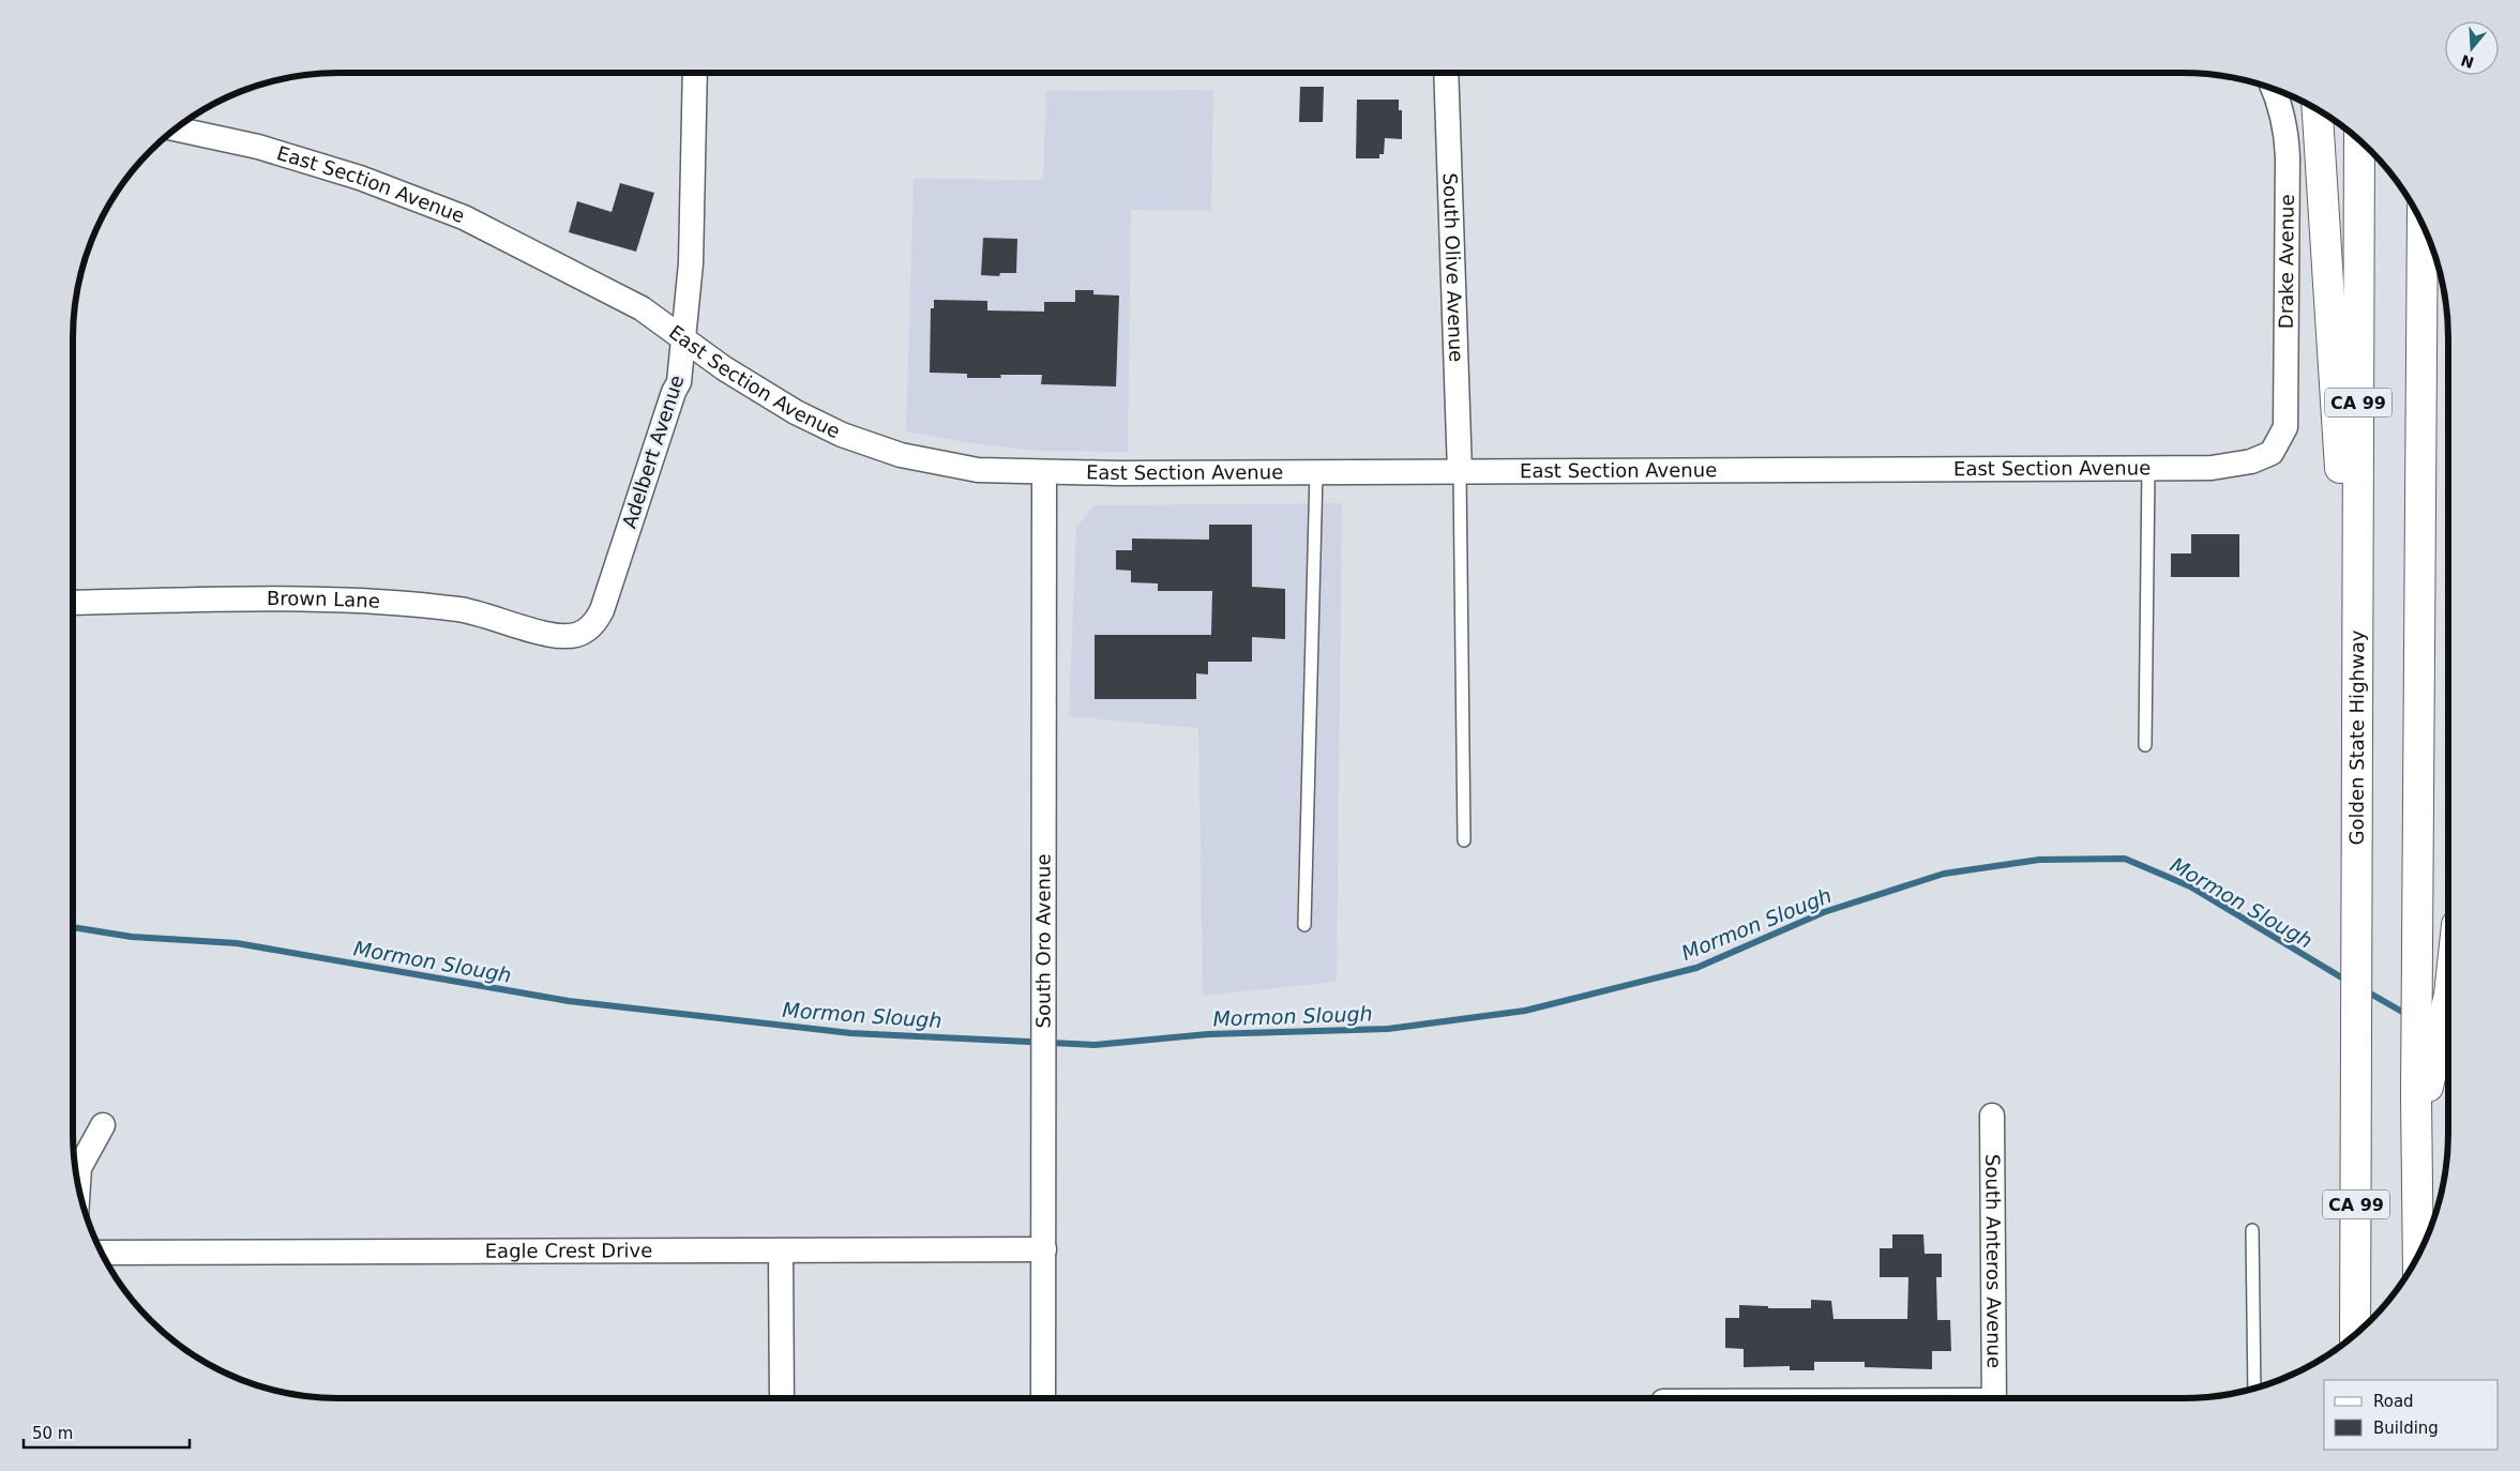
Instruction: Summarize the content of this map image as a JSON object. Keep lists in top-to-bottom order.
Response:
{
  "streets": {
    "highway": ["CA 99", "Golden State Highway"],
    "street": [
      "East Section Avenue",
      "Drake Avenue",
      "South Olive Avenue",
      "Adelbert Avenue",
      "Brown Lane",
      "South Oro Avenue",
      "Eagle Crest Drive",
      "South Anteros Avenue"
    ]
  },
  "crossings": [
    ["East Section Avenue", "Drake Avenue"],
    ["East Section Avenue", "South Olive Avenue"],
    ["East Section Avenue", "Adelbert Avenue"],
    ["East Section Avenue", "South Oro Avenue"],
    ["Adelbert Avenue", "Brown Lane"],
    ["South Oro Avenue", "Eagle Crest Drive"]
  ],
  "water": ["Mormon Slough"],
  "legend": ["Road", "Building"],
  "scale_bar": "50 m",
  "north": "bottom"
}
